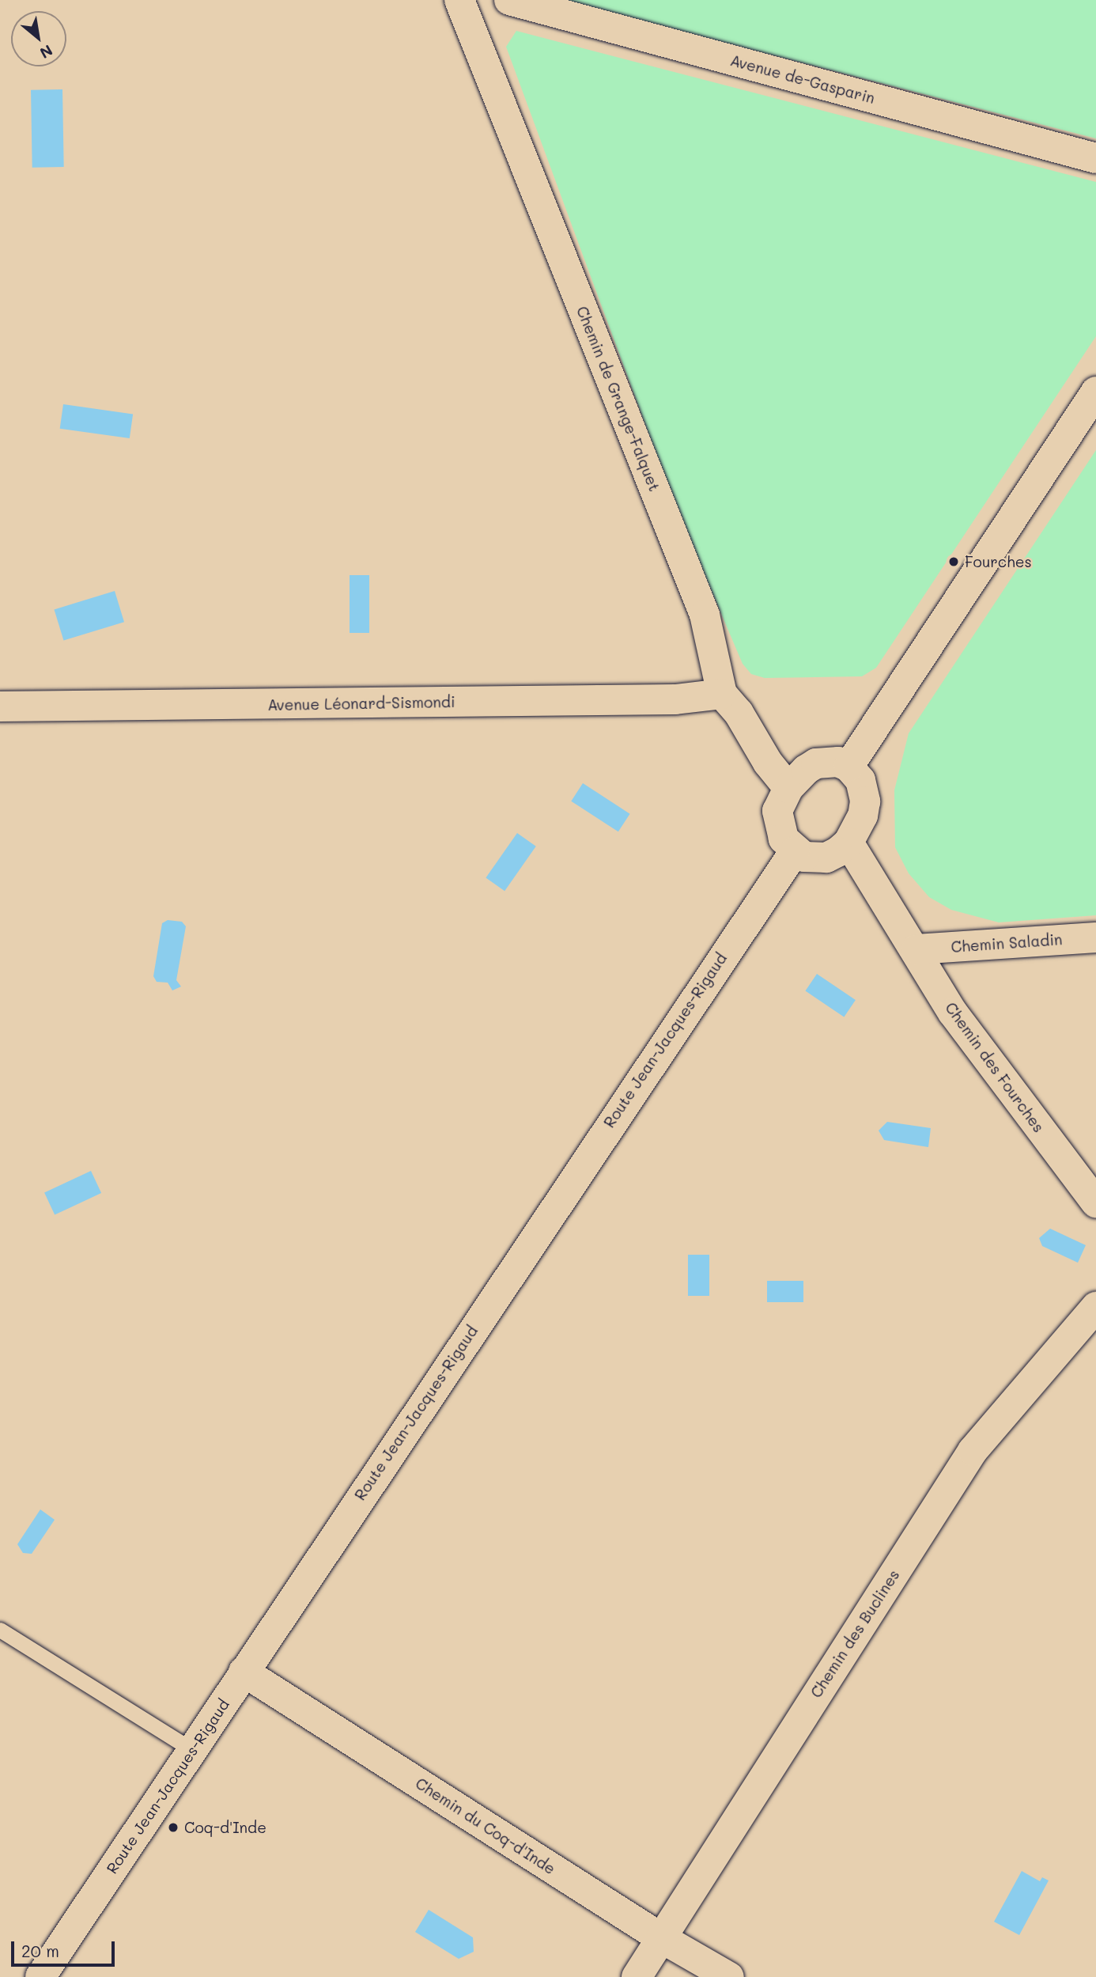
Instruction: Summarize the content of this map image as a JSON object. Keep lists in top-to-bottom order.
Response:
{
  "streets": {
    "street": [
      "Avenue de-Gasparin",
      "Chemin de Grange-Falquet",
      "Avenue Léonard-Sismondi",
      "Chemin Saladin",
      "Route Jean-Jacques-Rigaud",
      "Chemin des Fourches",
      "Chemin des Buclines",
      "Chemin du Coq-d'Inde"
    ]
  },
  "crossings": [
    ["Chemin de Grange-Falquet", "Avenue Léonard-Sismondi"],
    ["Chemin de Grange-Falquet", "Route Jean-Jacques-Rigaud"],
    ["Chemin de Grange-Falquet", "Chemin des Fourches"],
    ["Chemin Saladin", "Chemin des Fourches"],
    ["Route Jean-Jacques-Rigaud", "Chemin des Fourches"],
    ["Route Jean-Jacques-Rigaud", "Chemin du Coq-d'Inde"],
    ["Chemin des Buclines", "Chemin du Coq-d'Inde"]
  ],
  "places": ["Fourches", "Coq-d'Inde"],
  "scale_bar": "20 m",
  "north": "bottom right"
}
